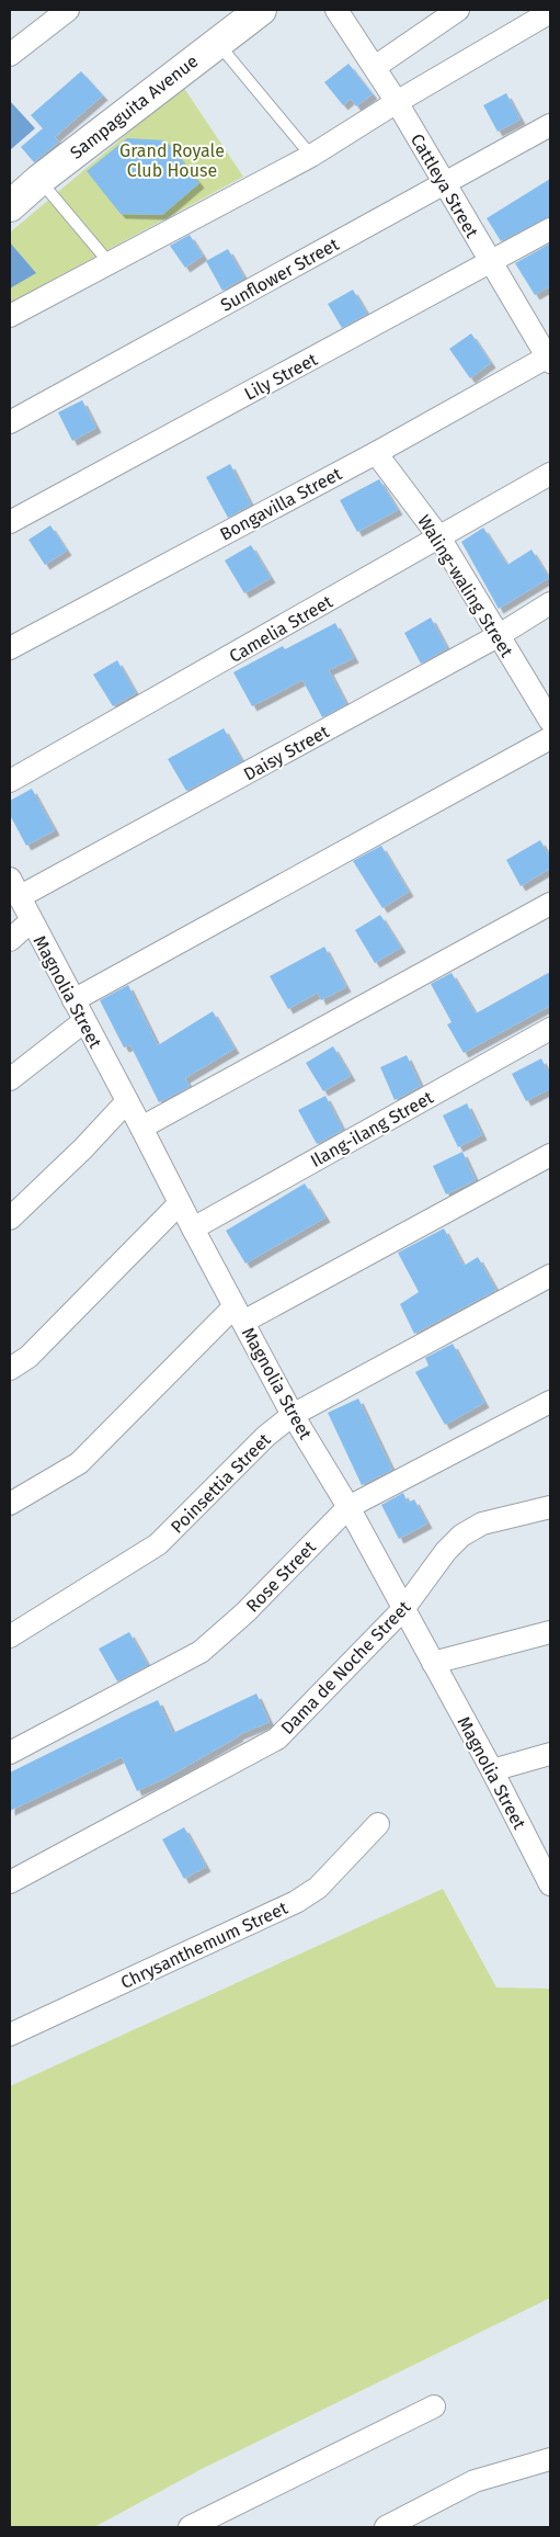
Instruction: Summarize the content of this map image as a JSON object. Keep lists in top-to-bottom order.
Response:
{
  "streets": {
    "main road": ["Sampaguita Avenue"],
    "street": [
      "Cattleya Street",
      "Sunflower Street",
      "Lily Street",
      "Bongavilla Street",
      "Waling-waling Street",
      "Camelia Street",
      "Daisy Street",
      "Magnolia Street",
      "Ilang-ilang Street",
      "Poinsettia Street",
      "Rose Street",
      "Dama de Noche Street",
      "Chrysanthemum Street"
    ]
  },
  "crossings": [
    ["Cattleya Street", "Sunflower Street"],
    ["Cattleya Street", "Lily Street"],
    ["Cattleya Street", "Bongavilla Street"],
    ["Bongavilla Street", "Waling-waling Street"],
    ["Waling-waling Street", "Camelia Street"],
    ["Waling-waling Street", "Daisy Street"],
    ["Daisy Street", "Magnolia Street"],
    ["Magnolia Street", "Ilang-ilang Street"],
    ["Magnolia Street", "Poinsettia Street"],
    ["Magnolia Street", "Rose Street"],
    ["Magnolia Street", "Dama de Noche Street"]
  ],
  "parks": ["Grand Royale Club House"]
}
